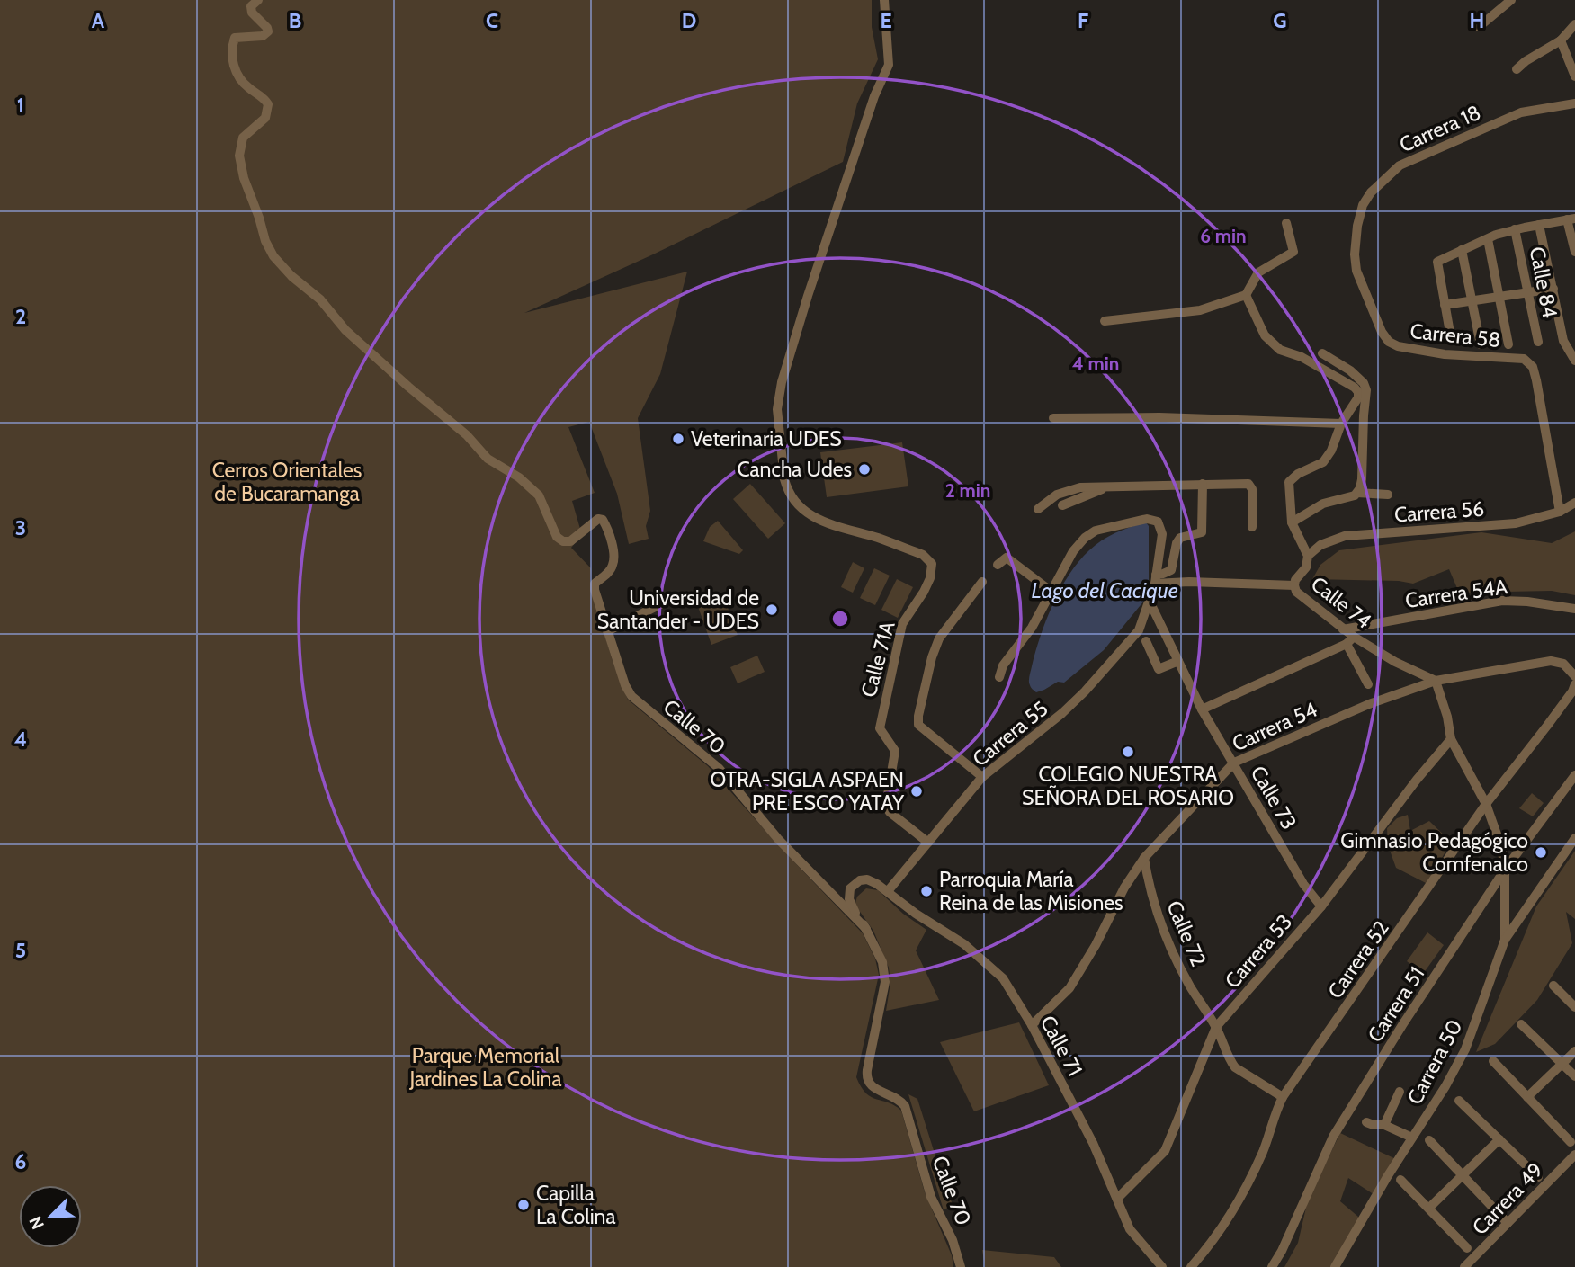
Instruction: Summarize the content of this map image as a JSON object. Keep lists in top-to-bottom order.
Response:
{
  "streets": {
    "street": [
      "Carrera 18",
      "Calle 84",
      "Carrera 58",
      "Carrera 56",
      "Carrera 54A",
      "Calle 74",
      "Calle 71A",
      "Calle 70",
      "Carrera 54",
      "Carrera 55",
      "Calle 73",
      "Calle 72",
      "Carrera 53",
      "Carrera 52",
      "Carrera 51",
      "Calle 71",
      "Carrera 50",
      "Carrera 49"
    ]
  },
  "crossings": [
    ["Carrera 18", "Carrera 58"],
    ["Carrera 58", "Carrera 56"],
    ["Carrera 56", "Calle 74"],
    ["Carrera 54A", "Calle 74"],
    ["Calle 74", "Carrera 54"],
    ["Calle 71A", "Carrera 55"],
    ["Carrera 54", "Calle 73"],
    ["Carrera 54", "Calle 72"],
    ["Carrera 54", "Calle 71"],
    ["Carrera 55", "Calle 73"],
    ["Carrera 55", "Calle 71"],
    ["Calle 73", "Carrera 53"],
    ["Calle 72", "Carrera 53"],
    ["Calle 72", "Carrera 52"],
    ["Carrera 53", "Calle 71"]
  ],
  "water": ["Lago del Cacique"],
  "parks": ["Cerros Orientales de Bucaramanga", "Parque Memorial Jardines La Colina"],
  "places": [
    "Veterinaria UDES",
    "Cancha Udes",
    "Universidad de Santander - UDES",
    "COLEGIO NUESTRA SEÑORA DEL ROSARIO",
    "OTRA-SIGLA ASPAEN PRE ESCO YATAY",
    "Gimnasio Pedagógico Comfenalco",
    "Parroquia María Reina de las Misiones",
    "Capilla La Colina"
  ],
  "north": "bottom left",
  "grid": {
    "columns": [
      "A",
      "B",
      "C",
      "D",
      "E",
      "F",
      "G",
      "H"
    ],
    "rows": [
      "1",
      "2",
      "3",
      "4",
      "5",
      "6"
    ]
  },
  "rings": ["6 min", "4 min", "2 min"]
}
